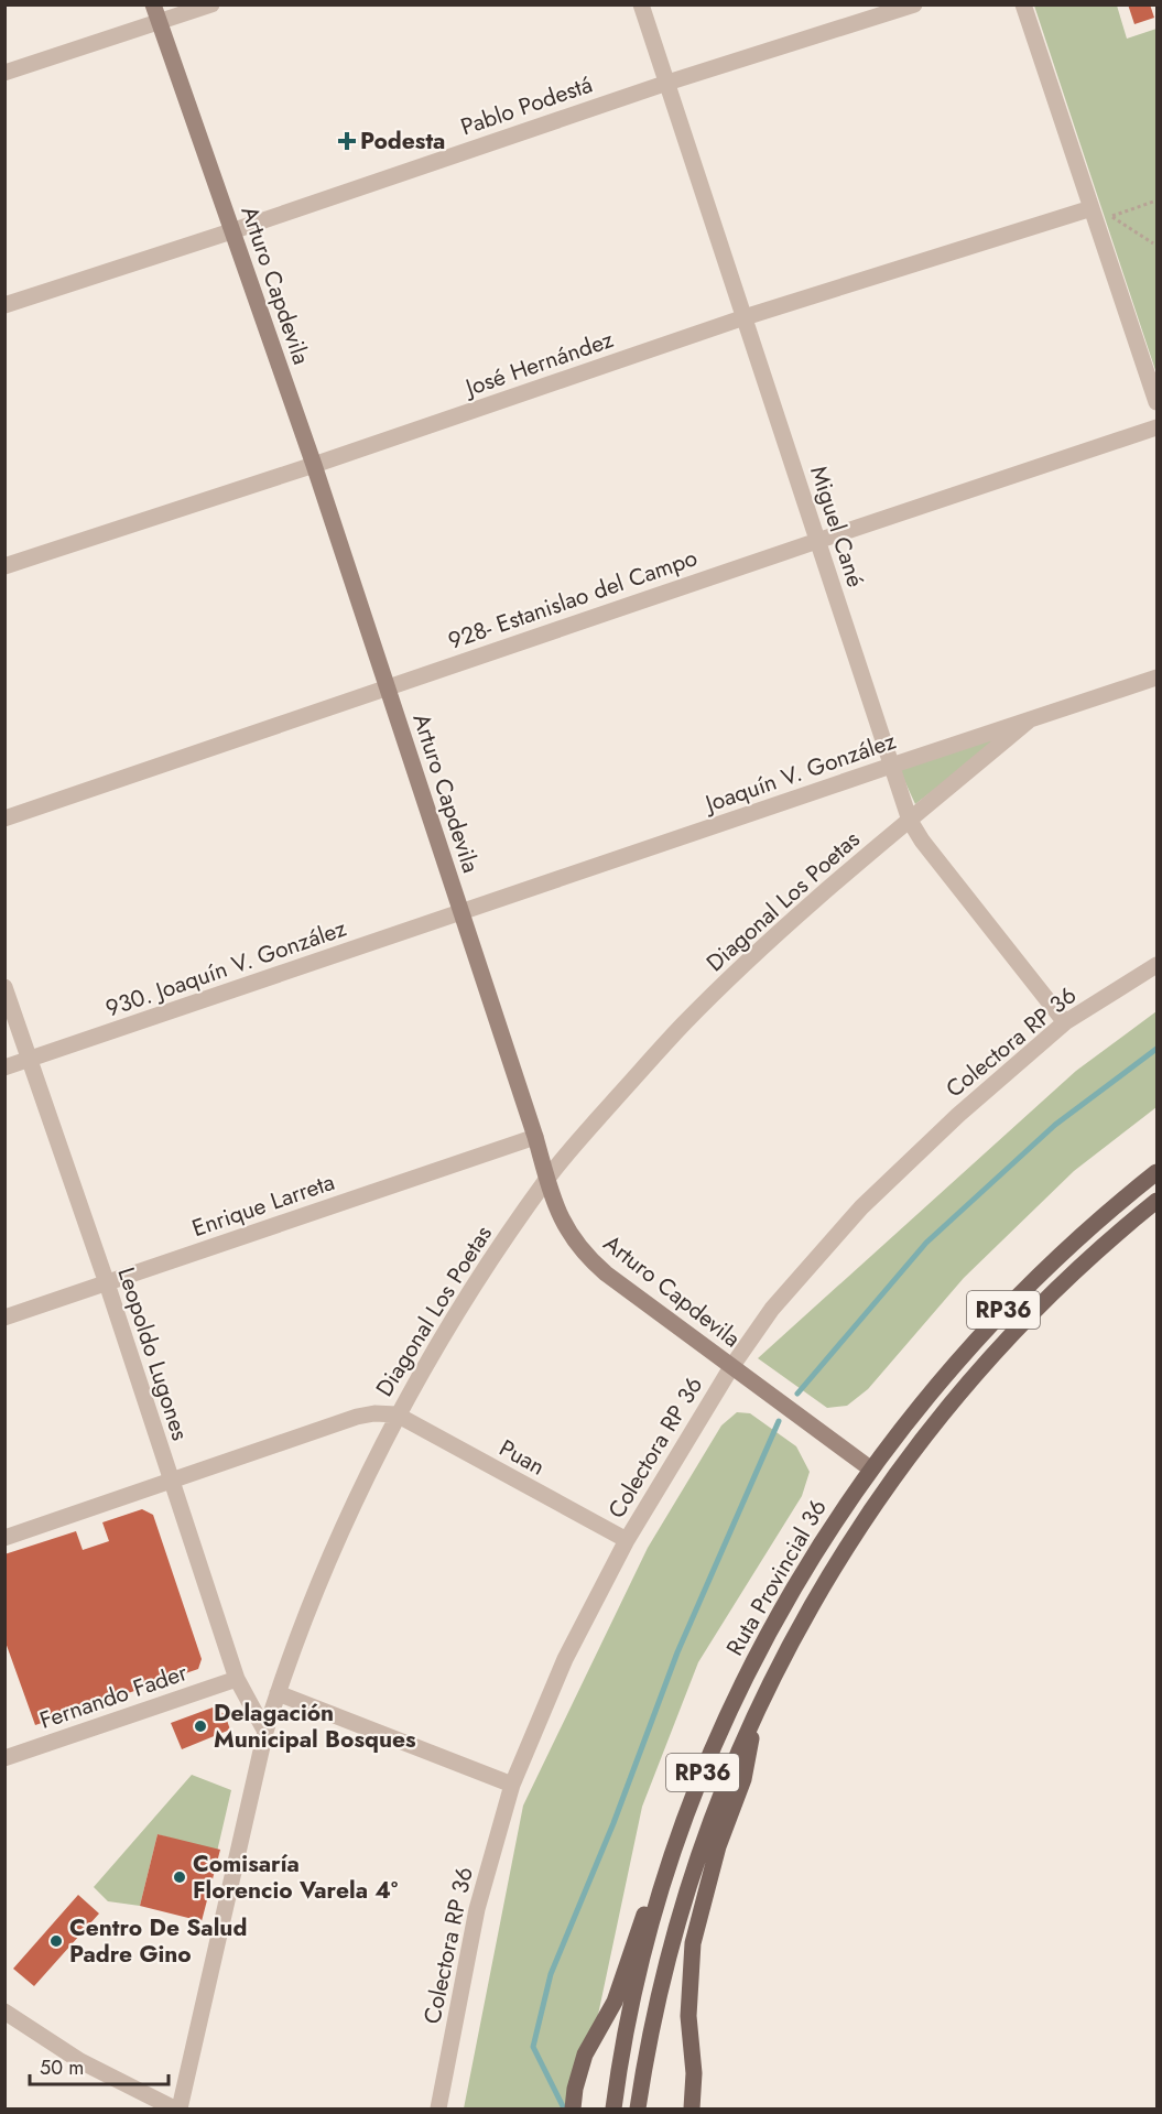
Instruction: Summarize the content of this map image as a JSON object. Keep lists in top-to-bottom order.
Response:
{
  "streets": {
    "main road": ["RP36", "Ruta Provincial 36"],
    "street": [
      "Pablo Podestá",
      "Arturo Capdevila",
      "José Hernández",
      "Miguel Cané",
      "928- Estanislao del Campo",
      "Joaquín V. González",
      "Diagonal Los Poetas",
      "930. Joaquín V. González",
      "Colectora RP 36",
      "Enrique Larreta",
      "Leopoldo Lugones",
      "Puan",
      "Fernando Fader"
    ]
  },
  "crossings": [
    ["Pablo Podestá", "Arturo Capdevila"],
    ["Pablo Podestá", "Miguel Cané"],
    ["Arturo Capdevila", "José Hernández"],
    ["Arturo Capdevila", "928- Estanislao del Campo"],
    ["Arturo Capdevila", "Joaquín V. González"],
    ["Arturo Capdevila", "Diagonal Los Poetas"],
    ["Arturo Capdevila", "930. Joaquín V. González"],
    ["Arturo Capdevila", "Colectora RP 36"],
    ["Arturo Capdevila", "Enrique Larreta"],
    ["Arturo Capdevila", "Ruta Provincial 36"],
    ["José Hernández", "Miguel Cané"],
    ["Miguel Cané", "928- Estanislao del Campo"],
    ["Miguel Cané", "Joaquín V. González"],
    ["Miguel Cané", "Diagonal Los Poetas"],
    ["Miguel Cané", "Colectora RP 36"],
    ["Joaquín V. González", "Diagonal Los Poetas"],
    ["Joaquín V. González", "930. Joaquín V. González"],
    ["Diagonal Los Poetas", "Leopoldo Lugones"],
    ["Diagonal Los Poetas", "Puan"],
    ["930. Joaquín V. González", "Leopoldo Lugones"],
    ["Colectora RP 36", "Puan"],
    ["Enrique Larreta", "Leopoldo Lugones"],
    ["Leopoldo Lugones", "Fernando Fader"]
  ],
  "places": {
    "health": ["Podesta"],
    "other": ["Delagación Municipal Bosques", "Comisaría Florencio Varela 4°", "Centro De Salud Padre Gino"]
  },
  "scale_bar": "50 m"
}
